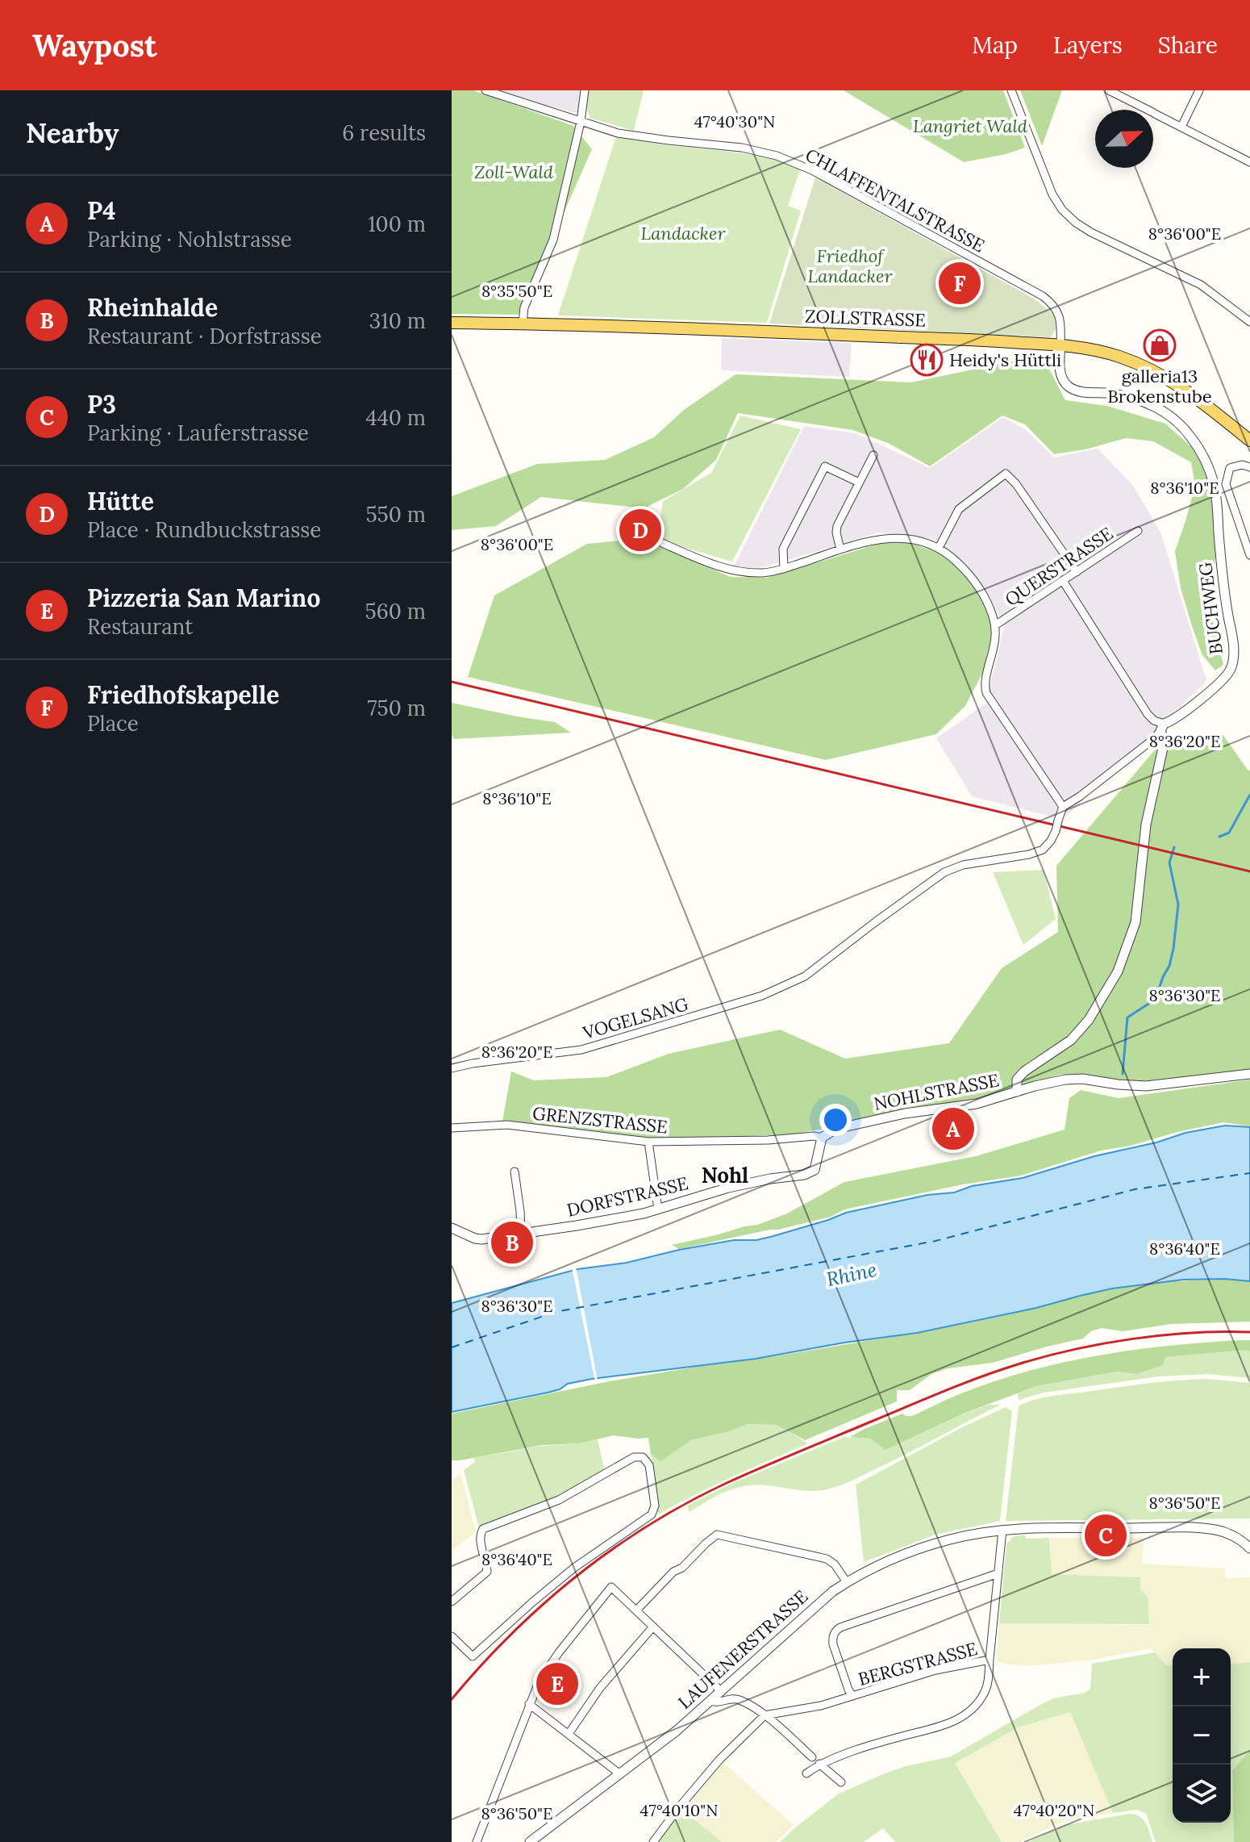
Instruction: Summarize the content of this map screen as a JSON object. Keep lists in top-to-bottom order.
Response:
{
  "streets": {
    "main road": ["ZOLLSTRASSE"],
    "street": [
      "CHLAFFENTALSTRASSE",
      "QUERSTRASSE",
      "BUCHWEG",
      "VOGELSANG",
      "NOHLSTRASSE",
      "GRENZSTRASSE",
      "DORFSTRASSE",
      "LAUFENERSTRASSE",
      "BERGSTRASSE"
    ]
  },
  "crossings": [
    ["CHLAFFENTALSTRASSE", "ZOLLSTRASSE"],
    ["CHLAFFENTALSTRASSE", "BUCHWEG"],
    ["ZOLLSTRASSE", "BUCHWEG"],
    ["BUCHWEG", "VOGELSANG"],
    ["NOHLSTRASSE", "GRENZSTRASSE"],
    ["NOHLSTRASSE", "DORFSTRASSE"],
    ["GRENZSTRASSE", "DORFSTRASSE"],
    ["LAUFENERSTRASSE", "BERGSTRASSE"]
  ],
  "districts": ["Nohl"],
  "water": ["Rhine"],
  "parks": [
    "Langriet Wald",
    "Zoll-Wald",
    "Landacker",
    "Friedhof Landacker"
  ],
  "places": {
    "shop": ["galleria13 Brokenstube"],
    "restaurant": ["Heidy's Hüttli"]
  },
  "north": "right",
  "page": {
    "header": "Waypost",
    "nav": ["Map", "Layers", "Share"],
    "heading": ["Nearby", "6 results"],
    "list": [
      {
        "mark": "A",
        "name": "P4",
        "note": "Parking · Nohlstrasse",
        "value": "100 m"
      },
      {
        "mark": "B",
        "name": "Rheinhalde",
        "note": "Restaurant · Dorfstrasse",
        "value": "310 m"
      },
      {
        "mark": "C",
        "name": "P3",
        "note": "Parking · Lauferstrasse",
        "value": "440 m"
      },
      {
        "mark": "D",
        "name": "Hütte",
        "note": "Place · Rundbuckstrasse",
        "value": "550 m"
      },
      {
        "mark": "E",
        "name": "Pizzeria San Marino",
        "note": "Restaurant",
        "value": "560 m"
      },
      {
        "mark": "F",
        "name": "Friedhofskapelle",
        "note": "Place",
        "value": "750 m"
      }
    ],
    "pins": [
      "F",
      "D",
      "A",
      "B",
      "C",
      "E"
    ],
    "map_buttons": ["+", "−"]
  },
  "coordinates": [
    "47°40'30\"N",
    "8°36'00\"E",
    "8°35'50\"E",
    "8°36'10\"E",
    "8°36'20\"E",
    "8°36'30\"E",
    "8°36'40\"E",
    "8°36'50\"E",
    "47°40'10\"N",
    "47°40'20\"N"
  ]
}
